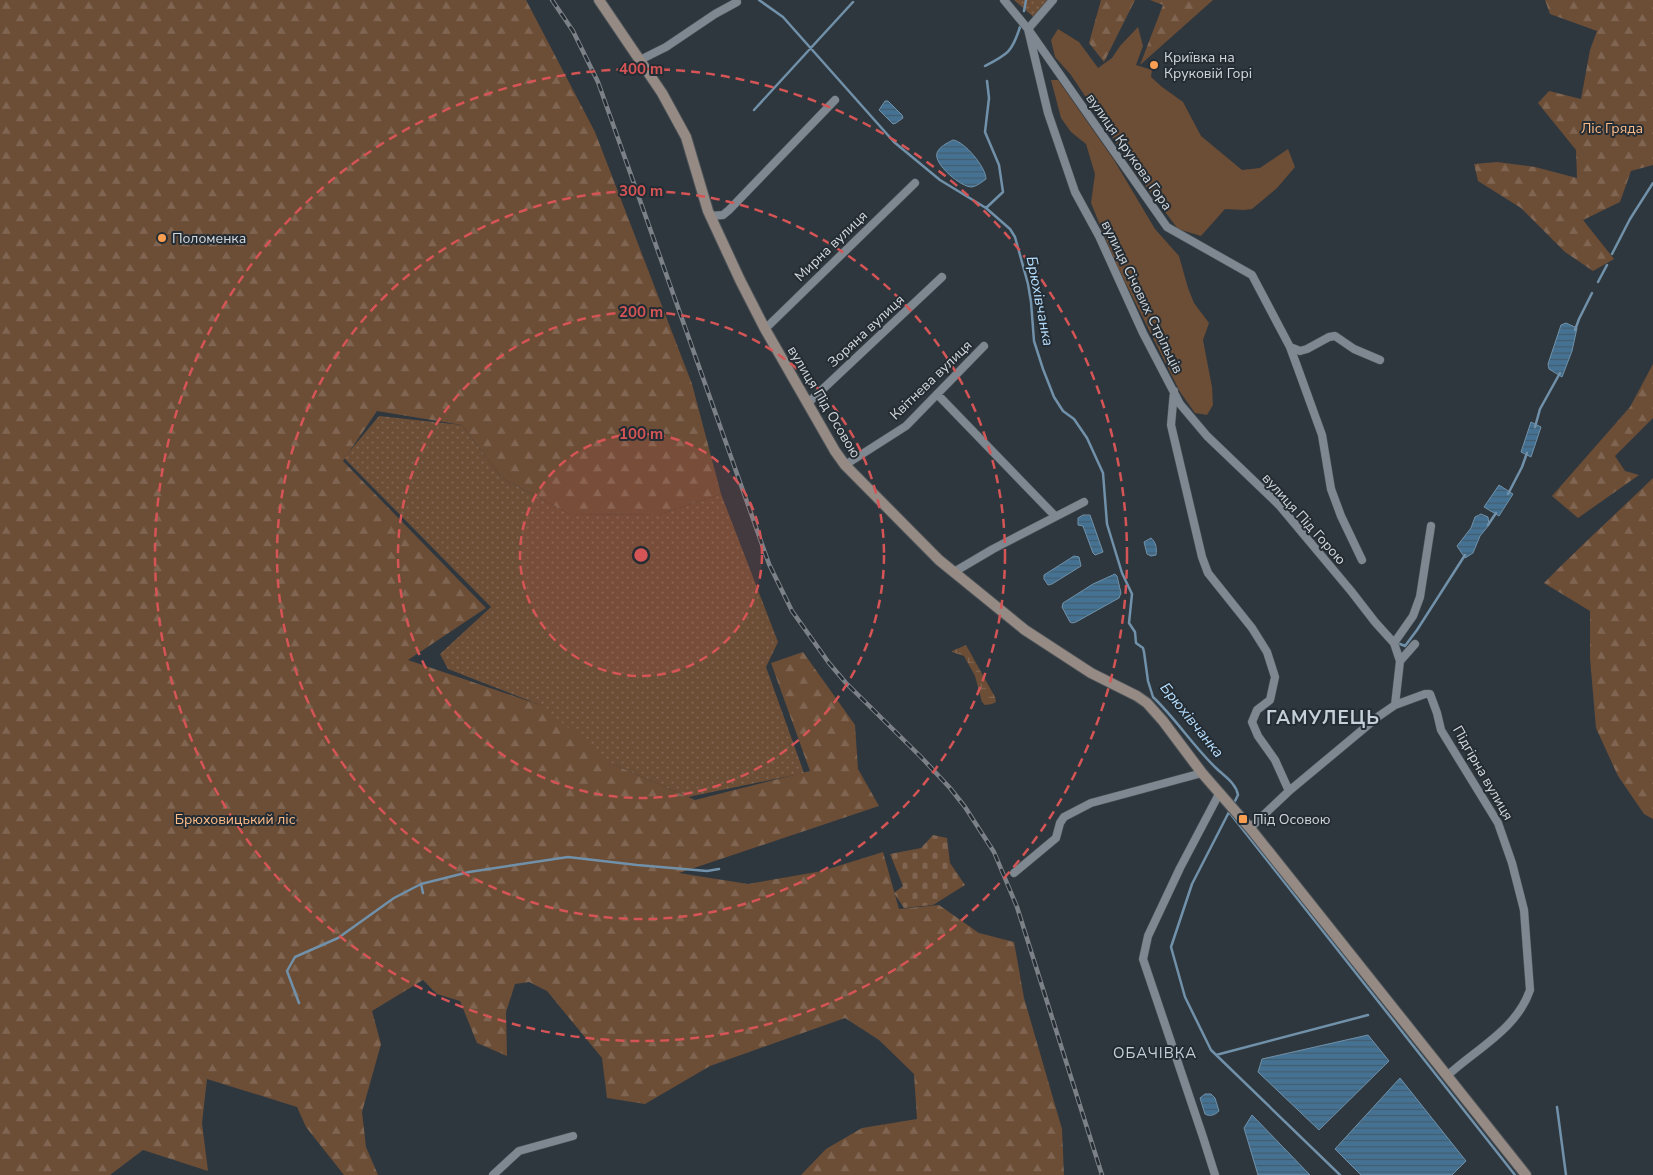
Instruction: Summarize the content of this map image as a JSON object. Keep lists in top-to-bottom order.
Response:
{
  "streets": {
    "street": [
      "вулиця Крукова Гора",
      "Мирна вулиця",
      "вулиця Січових Стрільців",
      "Зоряна вулиця",
      "Квітнева вулиця",
      "вулиця Під Осовою",
      "вулиця Під Горою",
      "Підгірна вулиця"
    ]
  },
  "crossings": [
    ["вулиця Крукова Гора", "вулиця Січових Стрільців"],
    ["Мирна вулиця", "вулиця Під Осовою"],
    ["вулиця Січових Стрільців", "вулиця Під Горою"],
    ["Зоряна вулиця", "вулиця Під Осовою"],
    ["Квітнева вулиця", "вулиця Під Осовою"]
  ],
  "districts": ["ГАМУЛЕЦЬ", "ОБАЧІВКА"],
  "water": ["Брюхівчанка"],
  "parks": ["Ліс Гряда", "Брюховицький ліс"],
  "places": {
    "other": ["Криївка на Круковій Горі", "Поломенка"],
    "transit": ["Під Осовою"]
  },
  "rings": [
    "400 m",
    "300 m",
    "200 m",
    "100 m"
  ]
}
